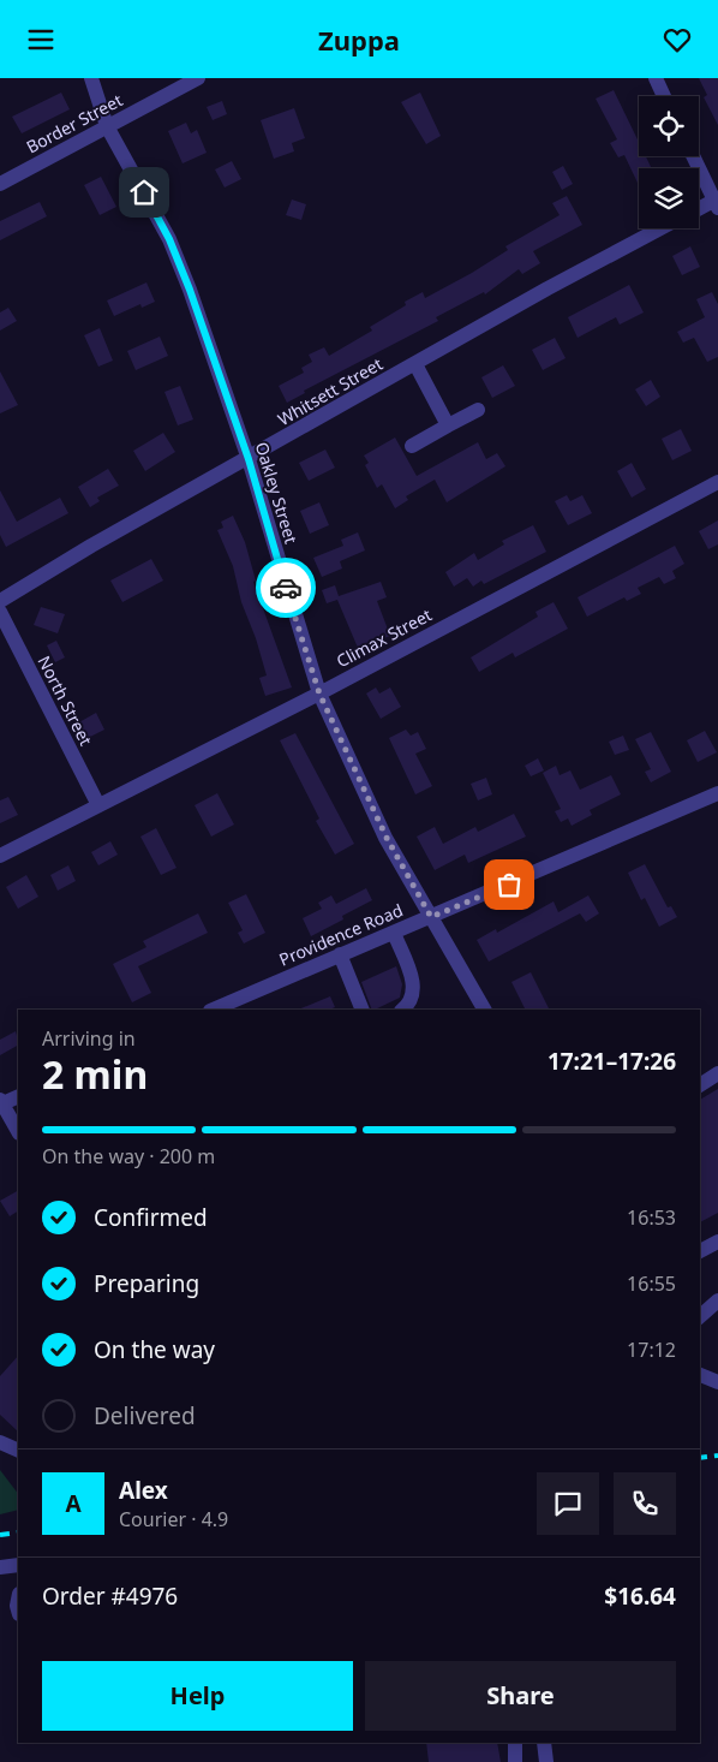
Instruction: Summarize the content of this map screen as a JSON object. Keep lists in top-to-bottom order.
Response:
{
  "streets": {
    "street": [
      "Border Street",
      "Whitsett Street",
      "Oakley Street",
      "Climax Street",
      "North Street",
      "Providence Road"
    ]
  },
  "crossings": [
    ["Border Street", "Oakley Street"],
    ["Whitsett Street", "Oakley Street"],
    ["Oakley Street", "Climax Street"],
    ["Oakley Street", "Providence Road"],
    ["Climax Street", "North Street"]
  ],
  "page": {
    "header": "Zuppa",
    "heading": ["2 min", "Arriving in", "17:21–17:26"],
    "panel": [
      "Alex",
      "Courier · 4.9",
      "Order #4976",
      "$16.64"
    ],
    "bar": "On the way · 200 m",
    "list": [
      ["Confirmed", "16:53"],
      ["Preparing", "16:55"],
      ["On the way", "17:12"],
      "Delivered"
    ],
    "round": "A",
    "buttons": ["Help", "Share"]
  }
}
